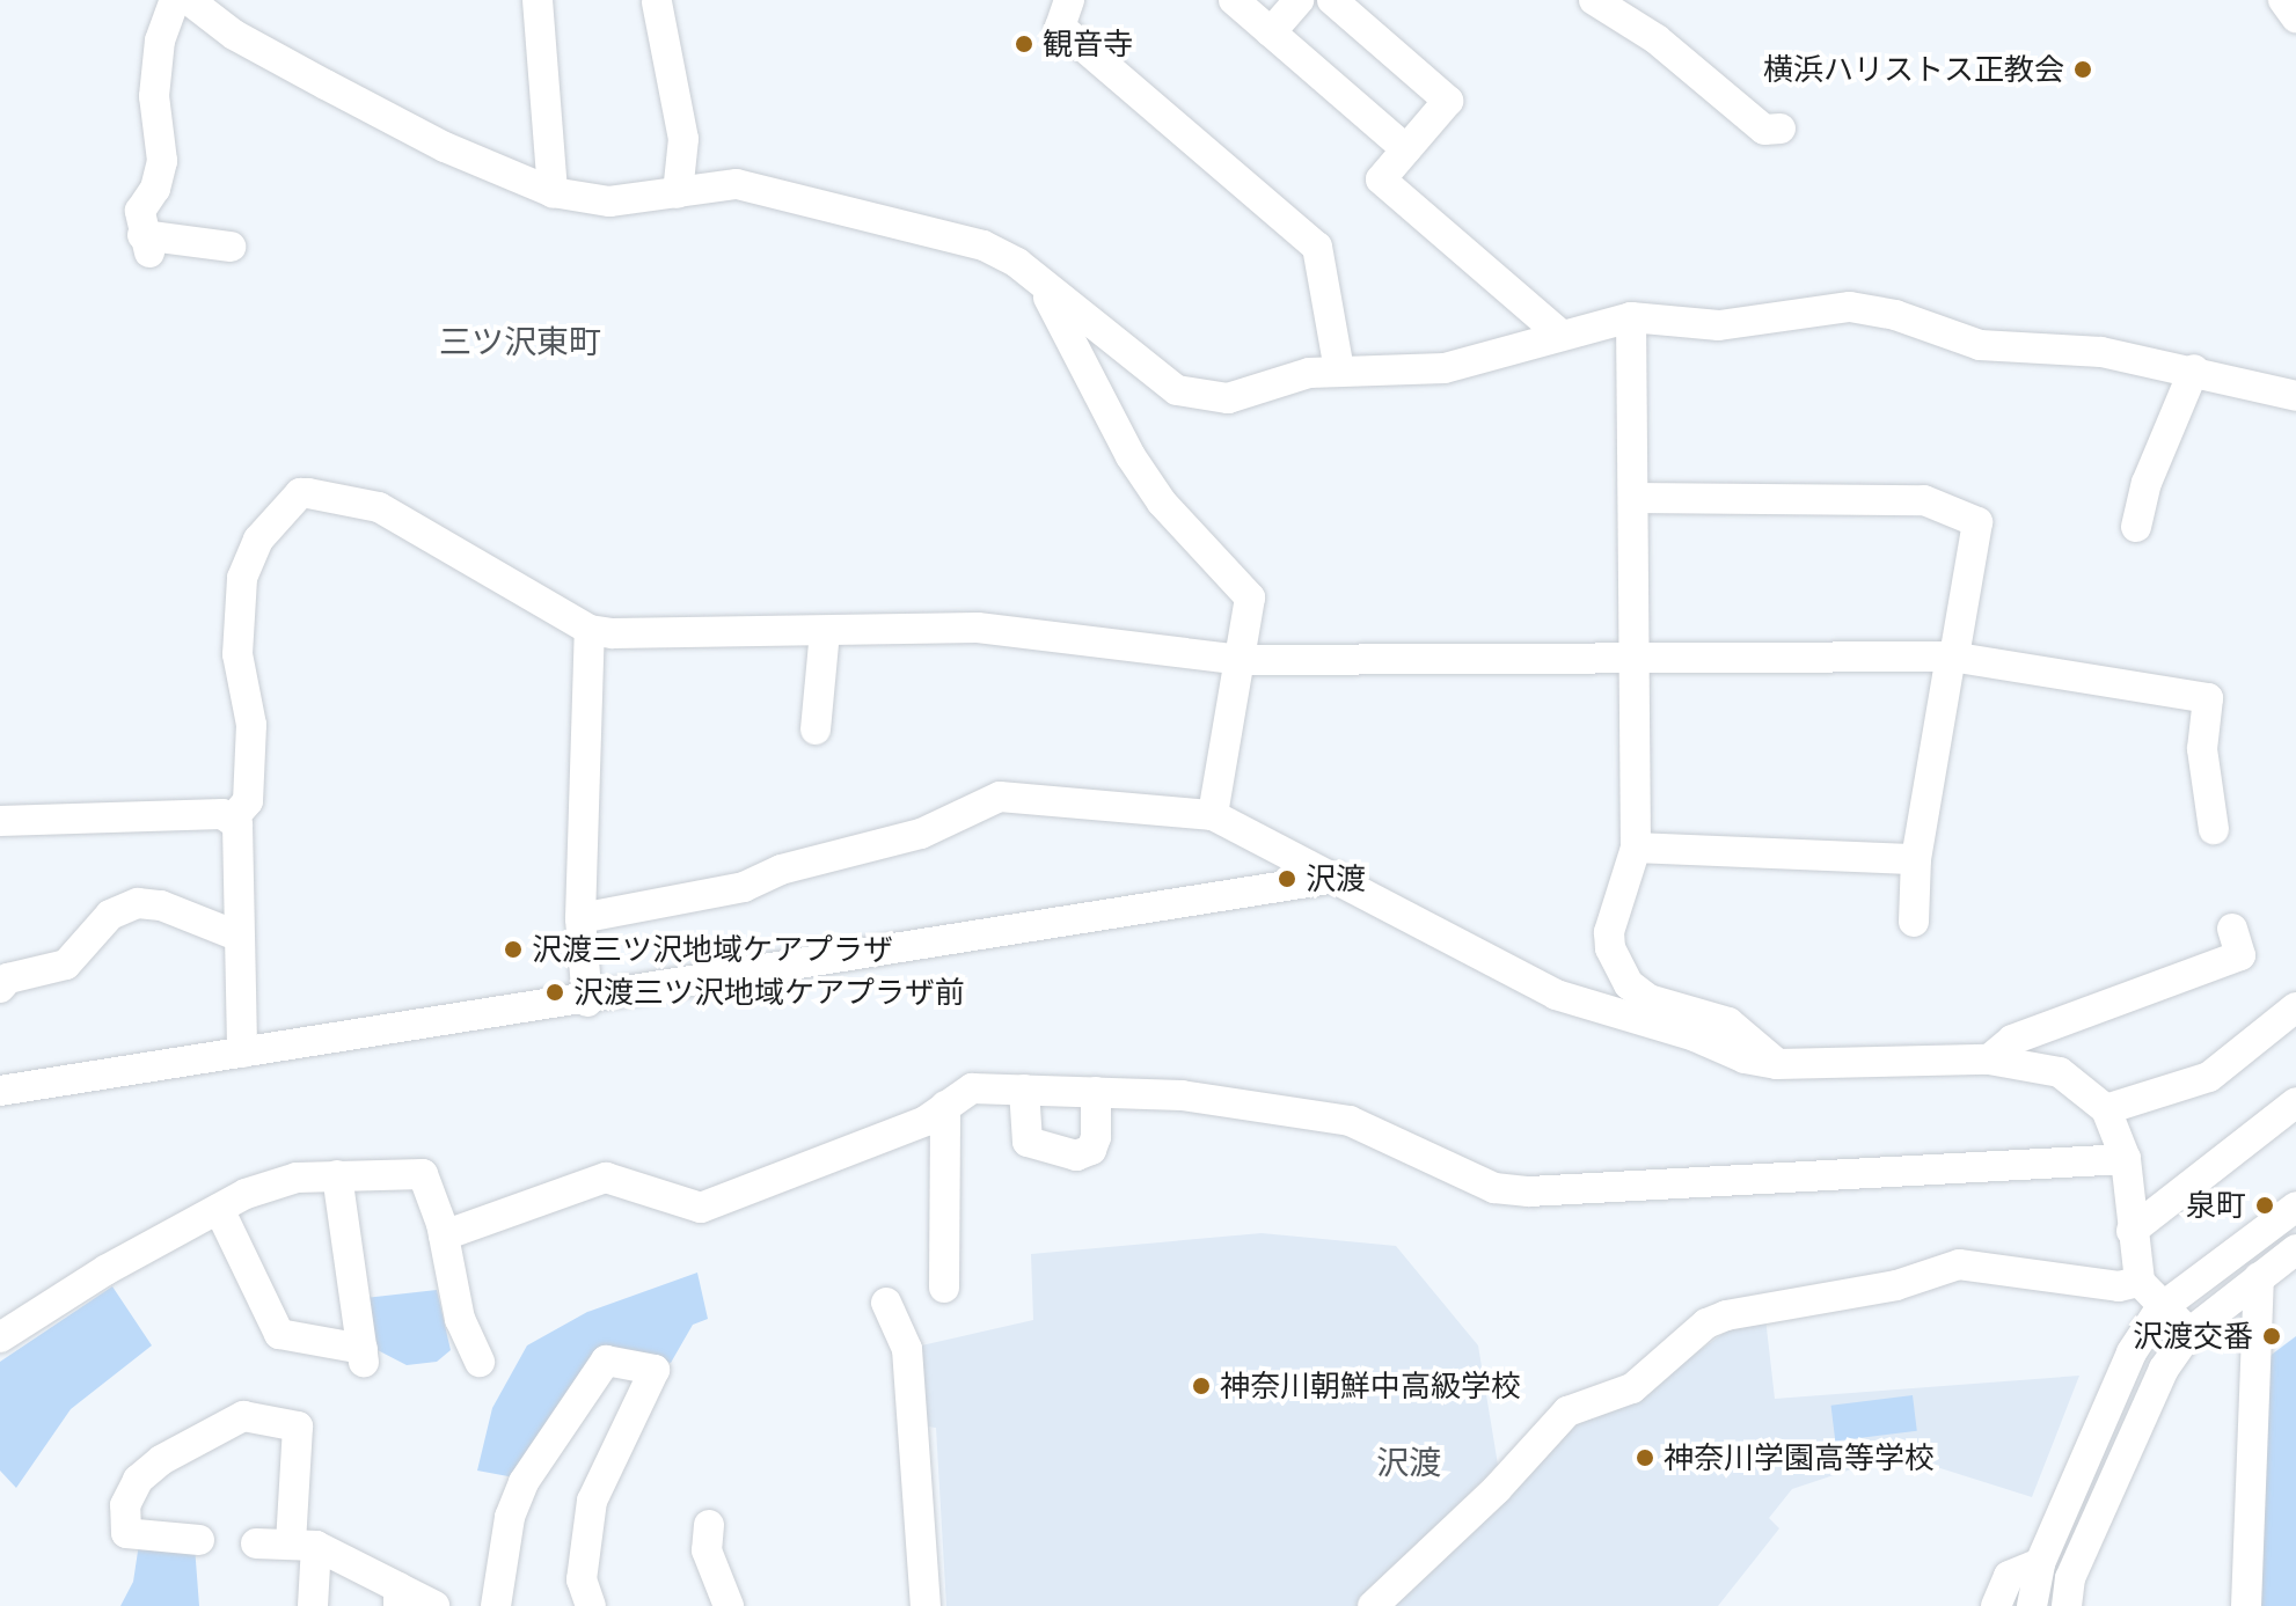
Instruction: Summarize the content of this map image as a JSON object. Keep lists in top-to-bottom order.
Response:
{
  "districts": ["三ツ沢東町", "沢渡"],
  "places": [
    "観音寺",
    "横浜ハリストス正教会",
    "沢渡",
    "沢渡三ツ沢地域ケアプラザ",
    "沢渡三ツ沢地域ケアプラザ前",
    "泉町",
    "沢渡交番",
    "神奈川朝鮮中高級学校",
    "神奈川学園高等学校"
  ]
}
